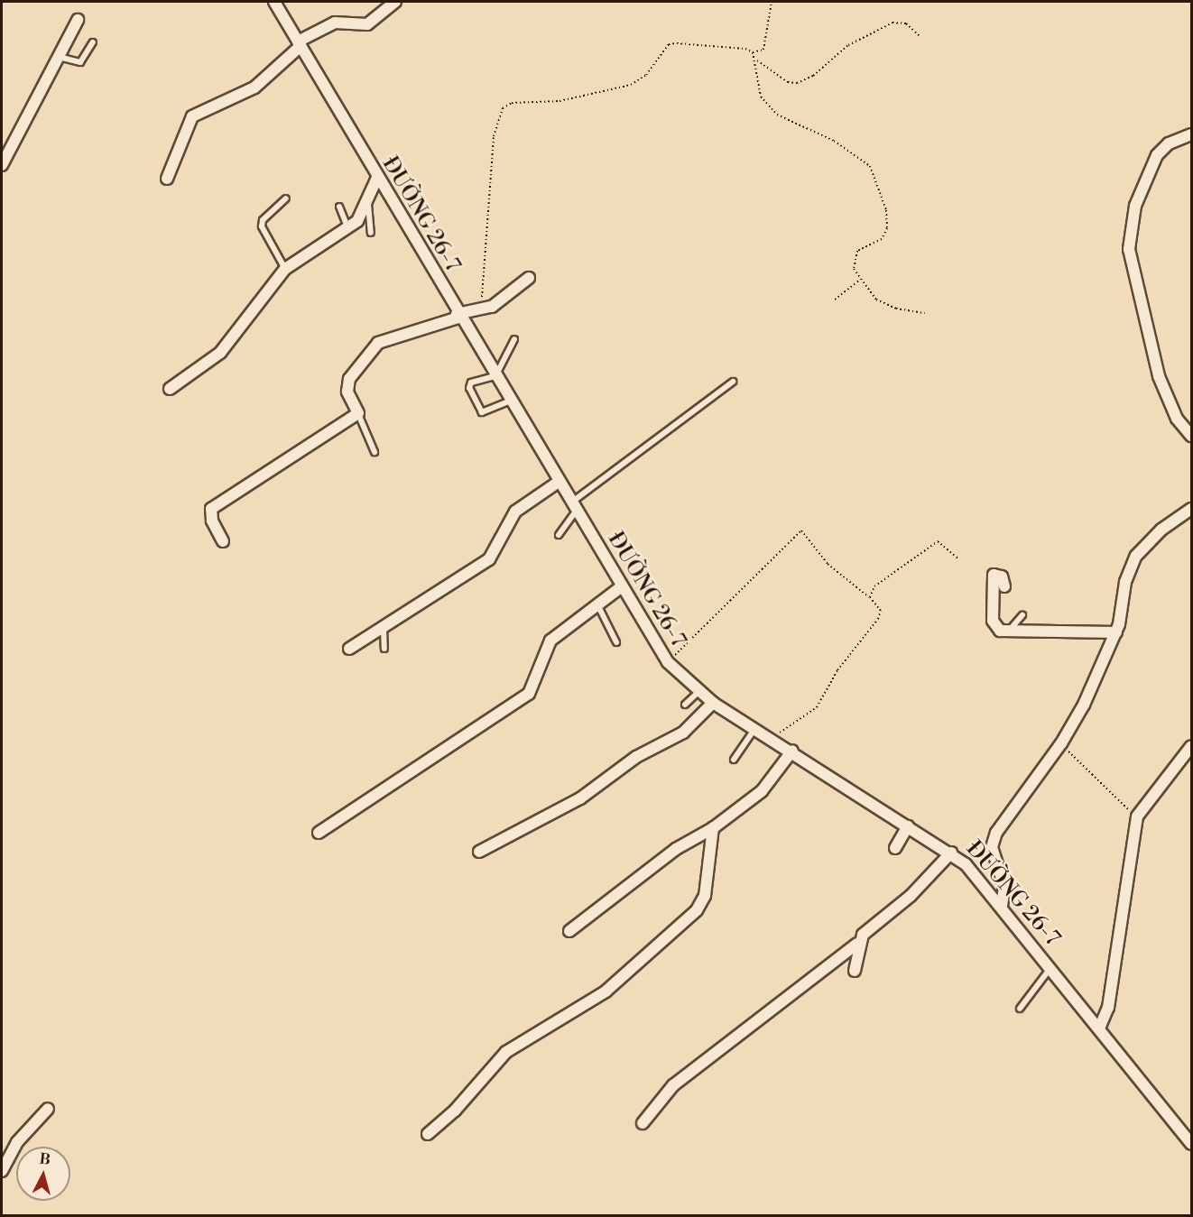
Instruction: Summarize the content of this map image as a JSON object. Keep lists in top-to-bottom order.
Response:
{
  "streets": {
    "street": ["ĐƯỜNG 26-7"]
  },
  "north": "top"
}
